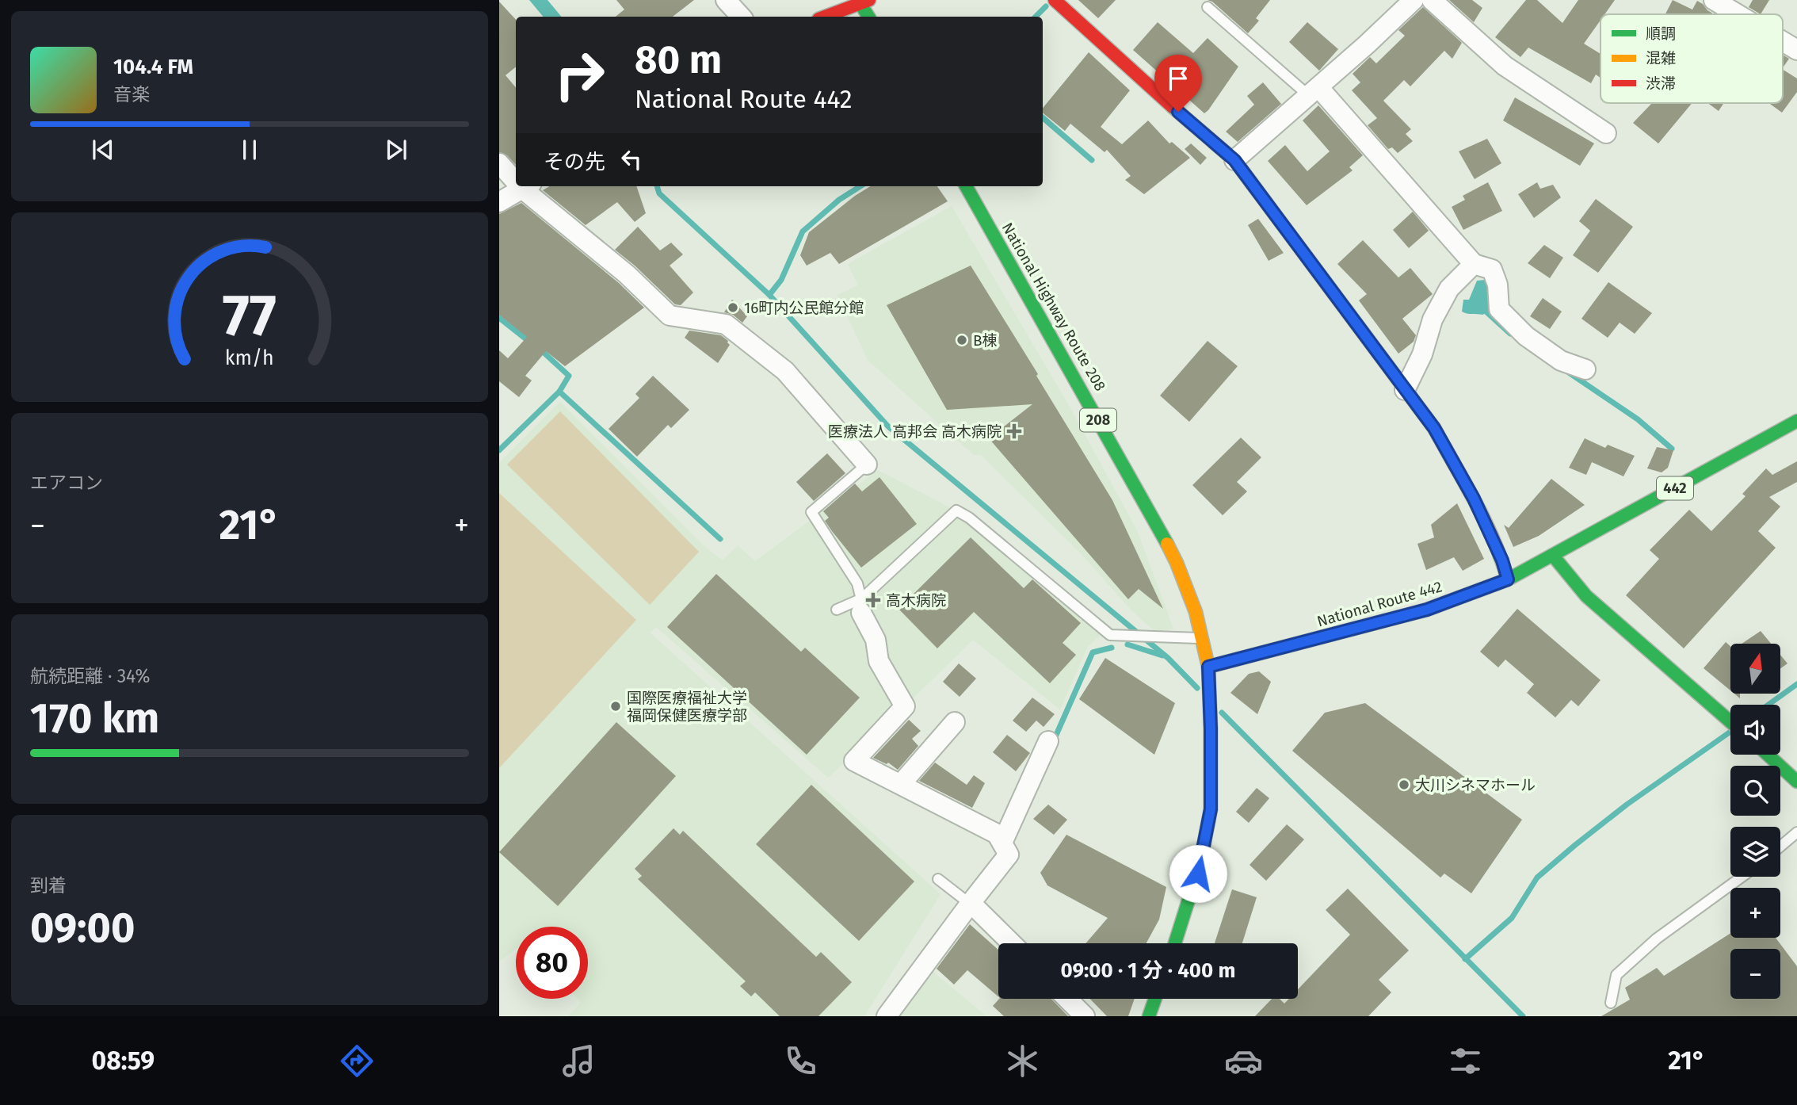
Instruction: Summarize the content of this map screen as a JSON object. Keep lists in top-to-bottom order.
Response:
{
  "streets": {
    "main road": [
      "National Highway Route 208",
      "208",
      "442",
      "National Route 442"
    ]
  },
  "crossings": [
    ["National Highway Route 208", "National Route 442"],
    ["442", "National Route 442"]
  ],
  "places": {
    "other": [
      "16町内公民館分館",
      "B棟",
      "国際医療福祉大学 福岡保健医療学部",
      "大川シネマホール"
    ],
    "health": ["医療法人 高邦会 高木病院", "高木病院"]
  },
  "legend": ["順調", "混雑", "渋滞"],
  "north": "top",
  "page": {
    "turn": ["80 m", "National Route 442"],
    "song": ["104.4 FM", "音楽"],
    "then": "その先",
    "tile": [
      "エアコン",
      ["航続距離 · 34%", "170 km"],
      ["到着", "09:00"]
    ],
    "heat": ["−", "21°", "+"],
    "map_buttons": ["+", "−"],
    "limit": "80",
    "trip": "09:00 · 1 分 · 400 m",
    "tabs": ["08:59", "21°"],
    "gauge": ["77", "km/h"]
  }
}
